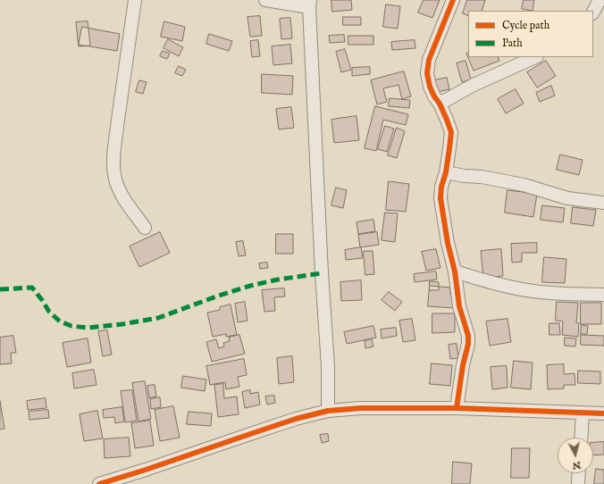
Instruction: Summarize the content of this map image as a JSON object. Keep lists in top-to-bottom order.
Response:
{
  "legend": ["Cycle path", "Path"],
  "north": "bottom"
}
